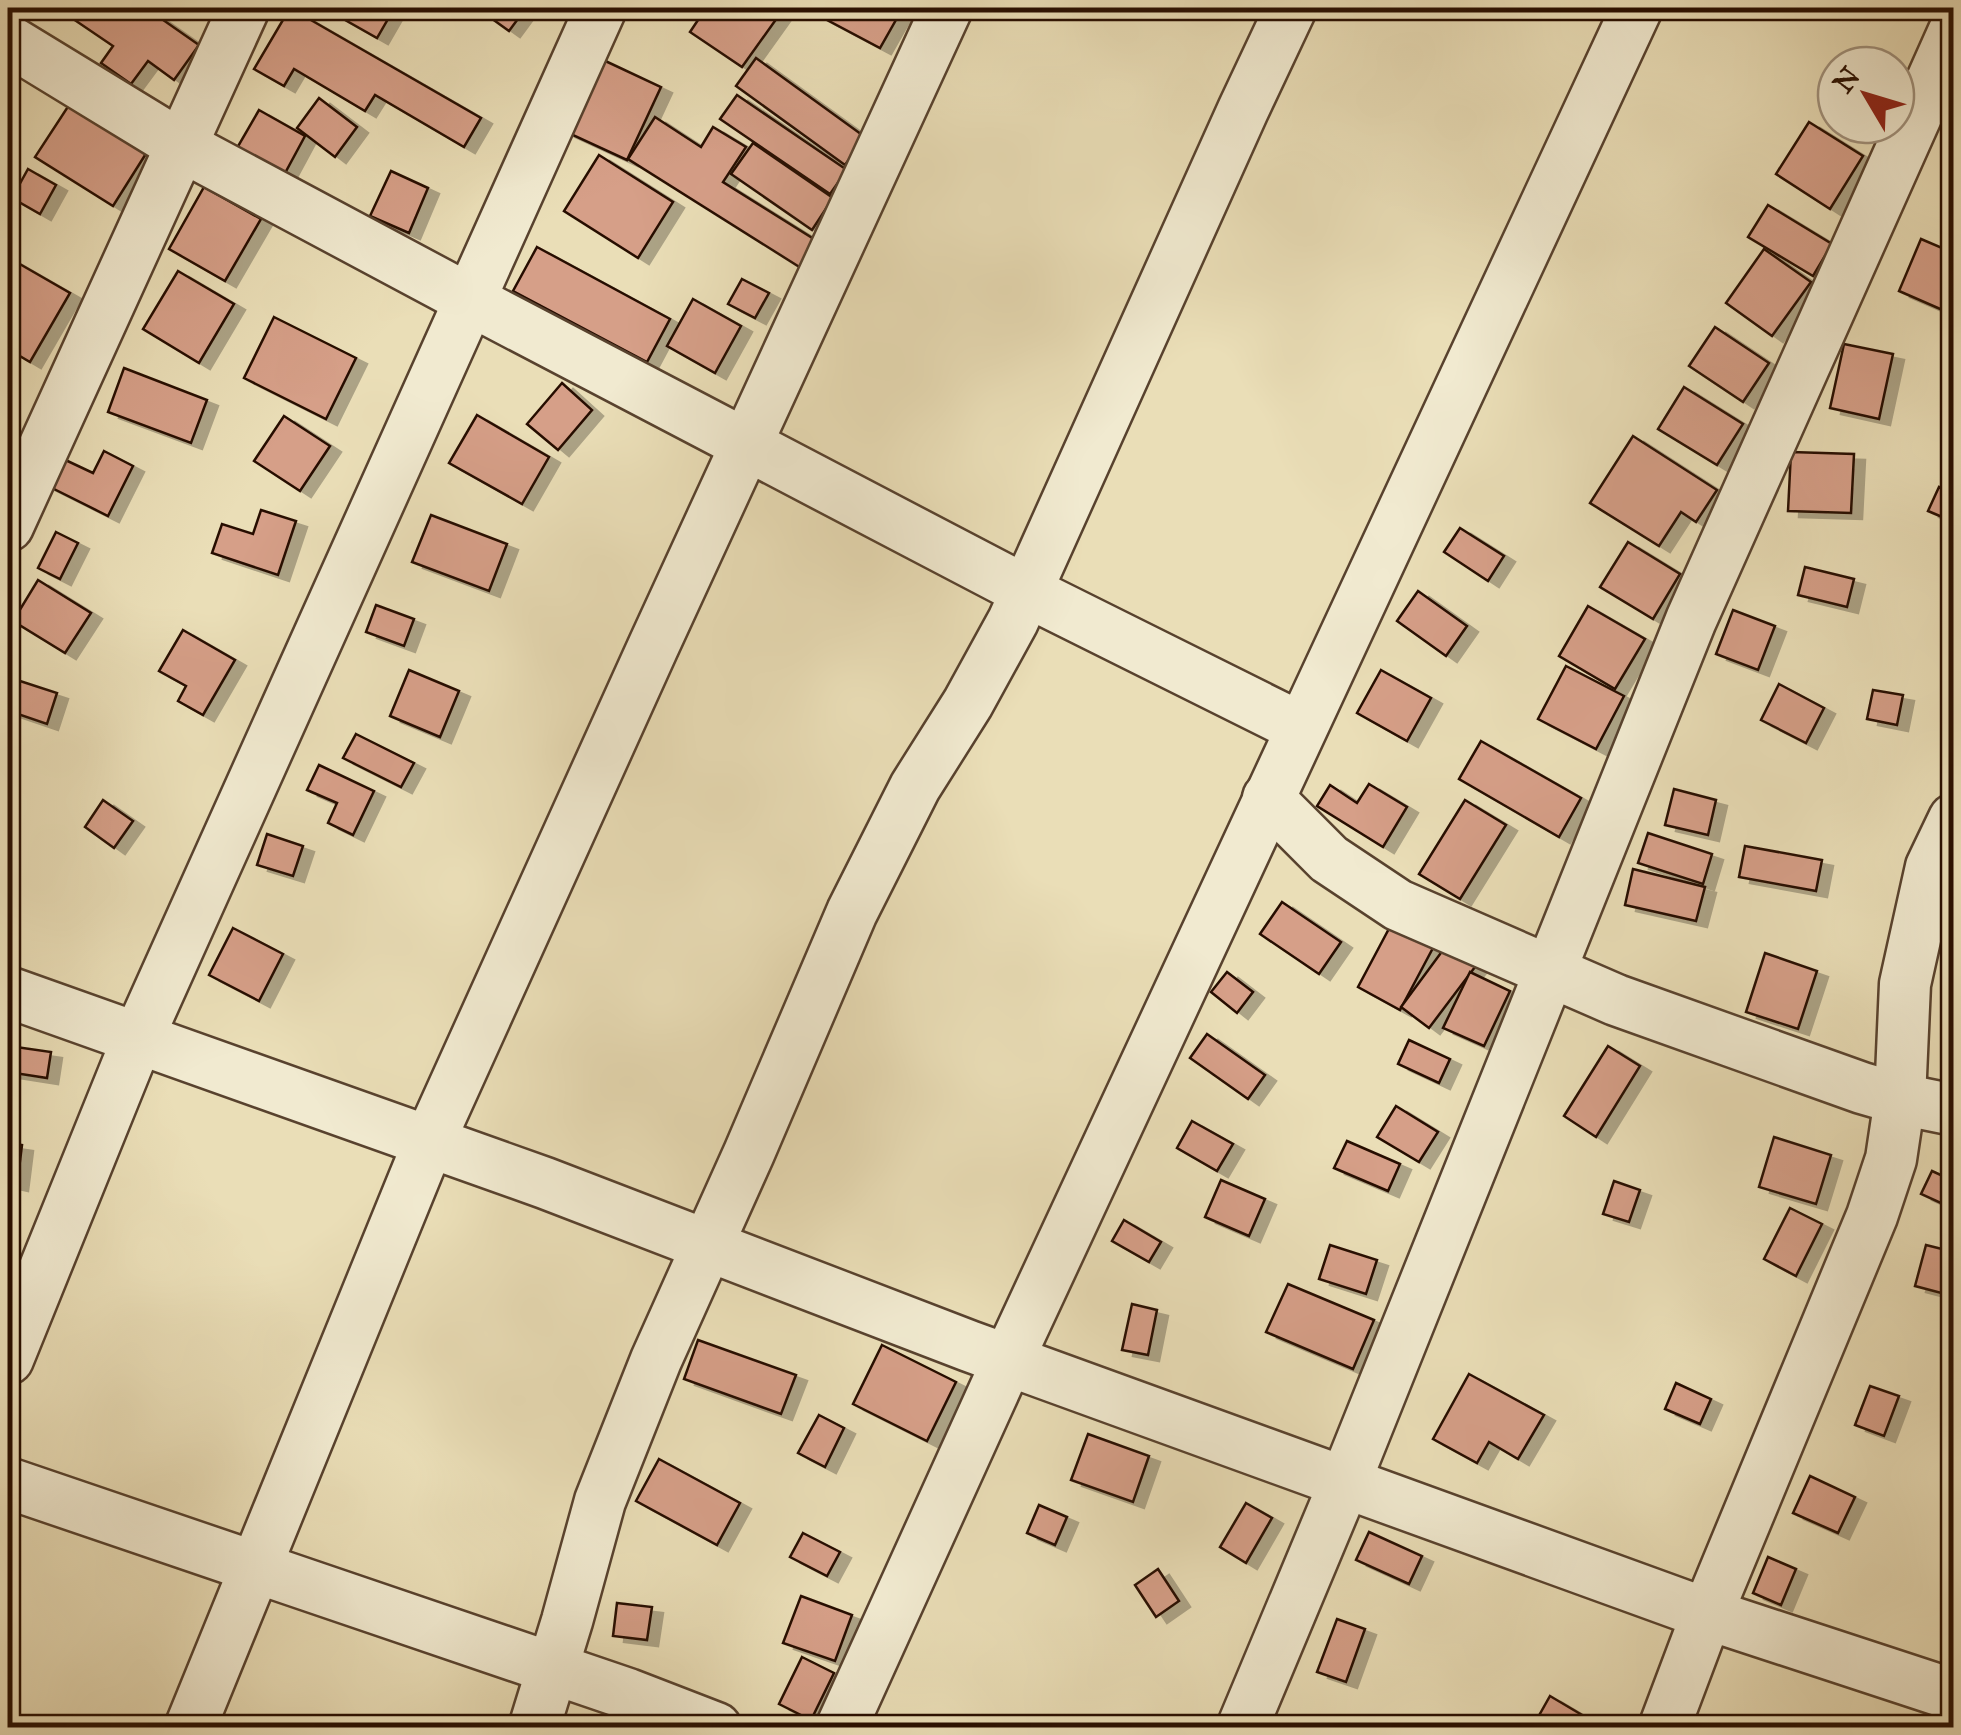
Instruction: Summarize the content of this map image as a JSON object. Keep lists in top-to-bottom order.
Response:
{
  "north": "top left"
}
